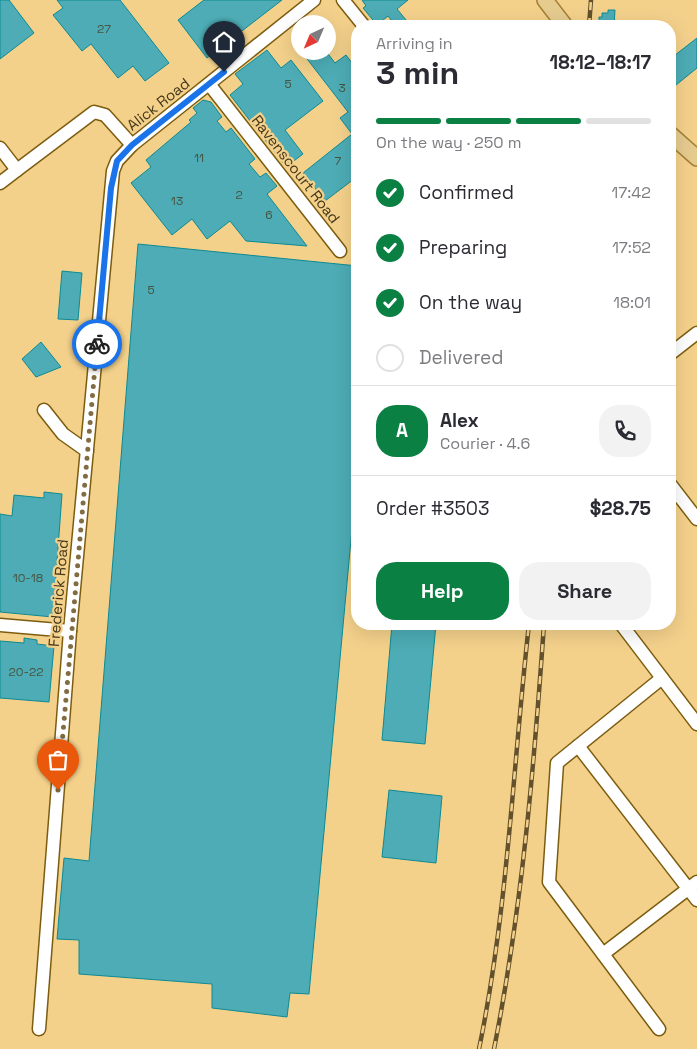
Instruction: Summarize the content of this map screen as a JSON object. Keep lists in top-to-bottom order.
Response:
{
  "streets": {
    "street": ["Alick Road", "Ravenscourt Road", "Frederick Road"]
  },
  "crossings": [
    ["Alick Road", "Ravenscourt Road"],
    ["Alick Road", "Frederick Road"]
  ],
  "house_numbers": [
    "27",
    "5",
    "3",
    "11",
    "7",
    "2",
    "13",
    "6",
    "5",
    "10-18",
    "20-22"
  ],
  "north": "bottom left",
  "page": {
    "heading": ["3 min", "Arriving in", "18:12–18:17"],
    "panel": [
      "Alex",
      "Courier · 4.6",
      "Order #3503",
      "$28.75"
    ],
    "bar": "On the way · 250 m",
    "list": [
      ["Confirmed", "17:42"],
      ["Preparing", "17:52"],
      ["On the way", "18:01"],
      "Delivered"
    ],
    "round": "A",
    "buttons": ["Help", "Share"]
  }
}
